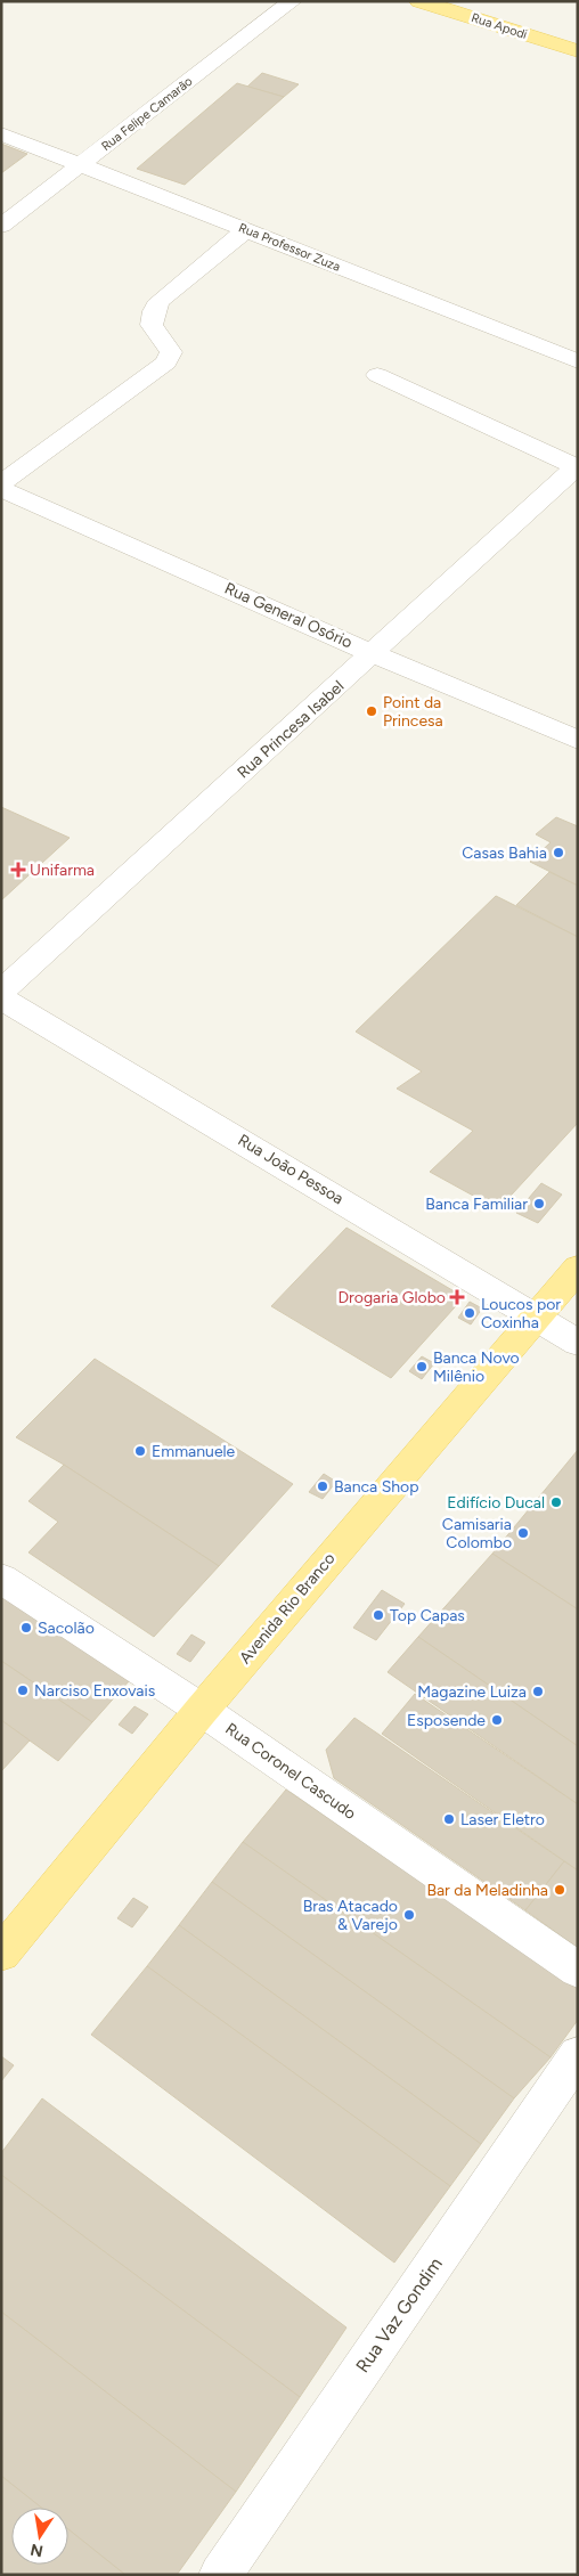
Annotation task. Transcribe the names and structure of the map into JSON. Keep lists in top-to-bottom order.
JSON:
{
  "streets": {
    "main road": ["Rua Apodi", "Avenida Rio Branco"],
    "street": [
      "Rua Felipe Camarão",
      "Rua Professor Zuza",
      "Rua General Osório",
      "Rua Princesa Isabel",
      "Rua João Pessoa",
      "Rua Coronel Cascudo",
      "Rua Vaz Gondim"
    ]
  },
  "crossings": [
    ["Rua Felipe Camarão", "Rua Professor Zuza"],
    ["Rua General Osório", "Rua Princesa Isabel"],
    ["Rua João Pessoa", "Avenida Rio Branco"],
    ["Avenida Rio Branco", "Rua Coronel Cascudo"]
  ],
  "places": {
    "other": [
      "Point da Princesa",
      "Casas Bahia",
      "Banca Familiar",
      "Loucos por Coxinha",
      "Banca Novo Milênio",
      "Emmanuele",
      "Banca Shop",
      "Edifício Ducal",
      "Camisaria Colombo",
      "Top Capas",
      "Sacolão",
      "Narciso Enxovais",
      "Magazine Luiza",
      "Esposende",
      "Laser Eletro",
      "Bar da Meladinha",
      "Bras Atacado & Varejo"
    ],
    "health": ["Unifarma", "Drogaria Globo"]
  },
  "north": "bottom"
}
